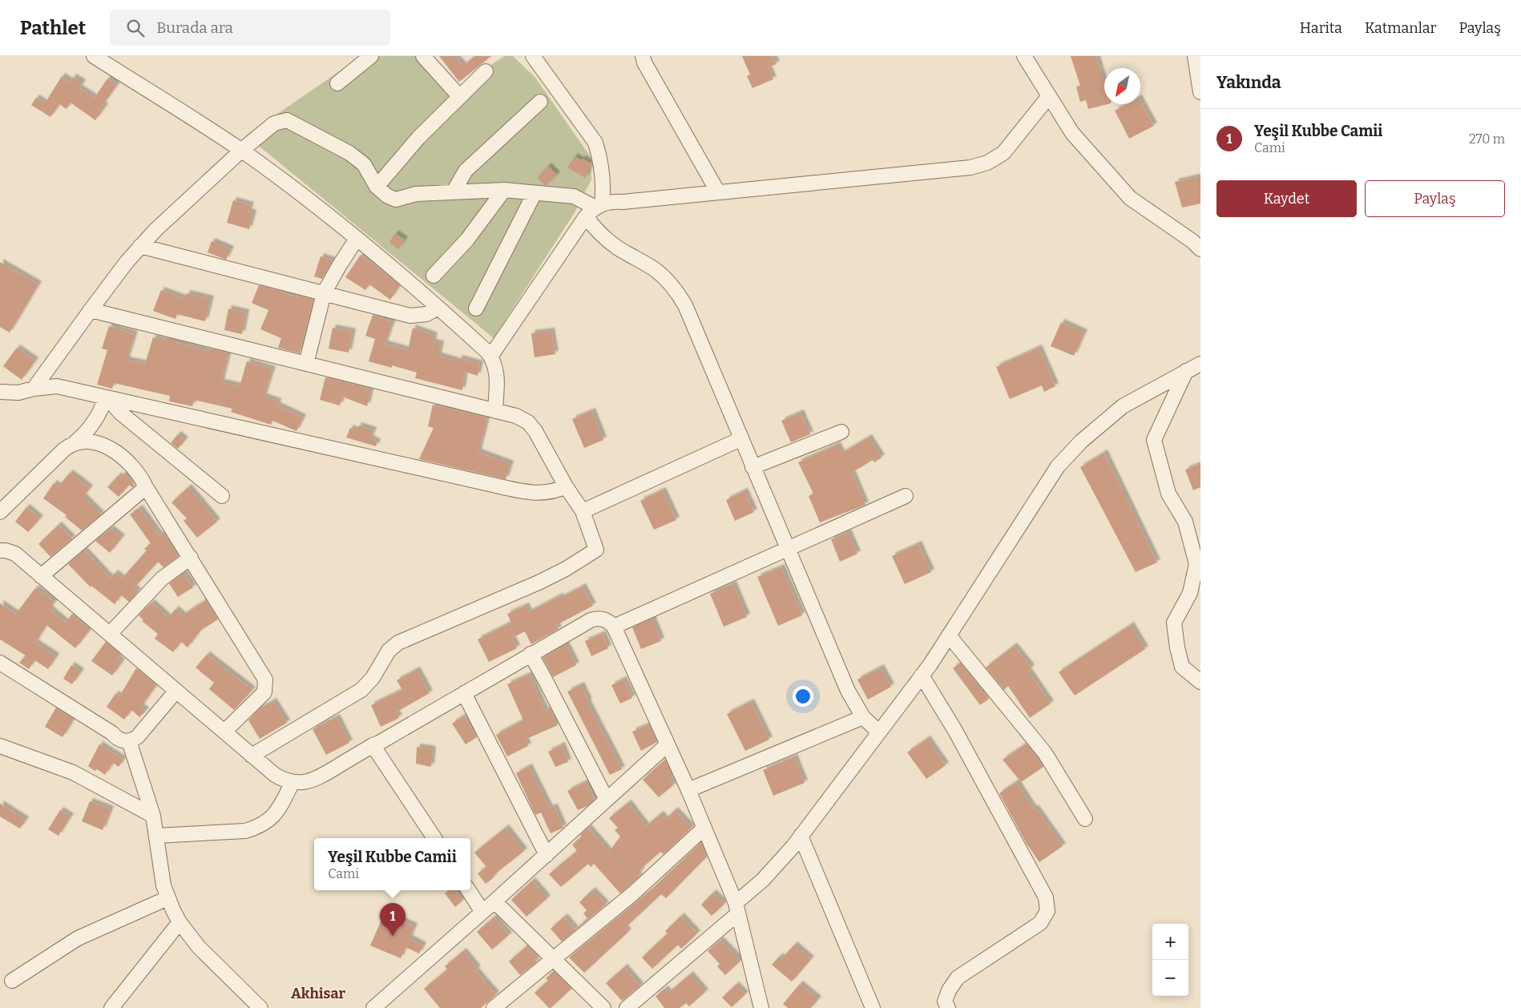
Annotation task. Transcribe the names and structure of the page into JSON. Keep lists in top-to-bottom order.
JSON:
{
  "districts": ["Akhisar"],
  "north": "bottom left",
  "page": {
    "header": "Pathlet",
    "search": "Burada ara",
    "nav": ["Harita", "Katmanlar", "Paylaş"],
    "heading": "Yakında",
    "list": [
      {
        "mark": "1",
        "name": "Yeşil Kubbe Camii",
        "note": "Cami",
        "value": "270 m"
      }
    ],
    "buttons": ["Kaydet", "Paylaş"],
    "popup": ["Yeşil Kubbe Camii", "Cami"],
    "pins": "1",
    "map_buttons": ["+", "−"]
  }
}
